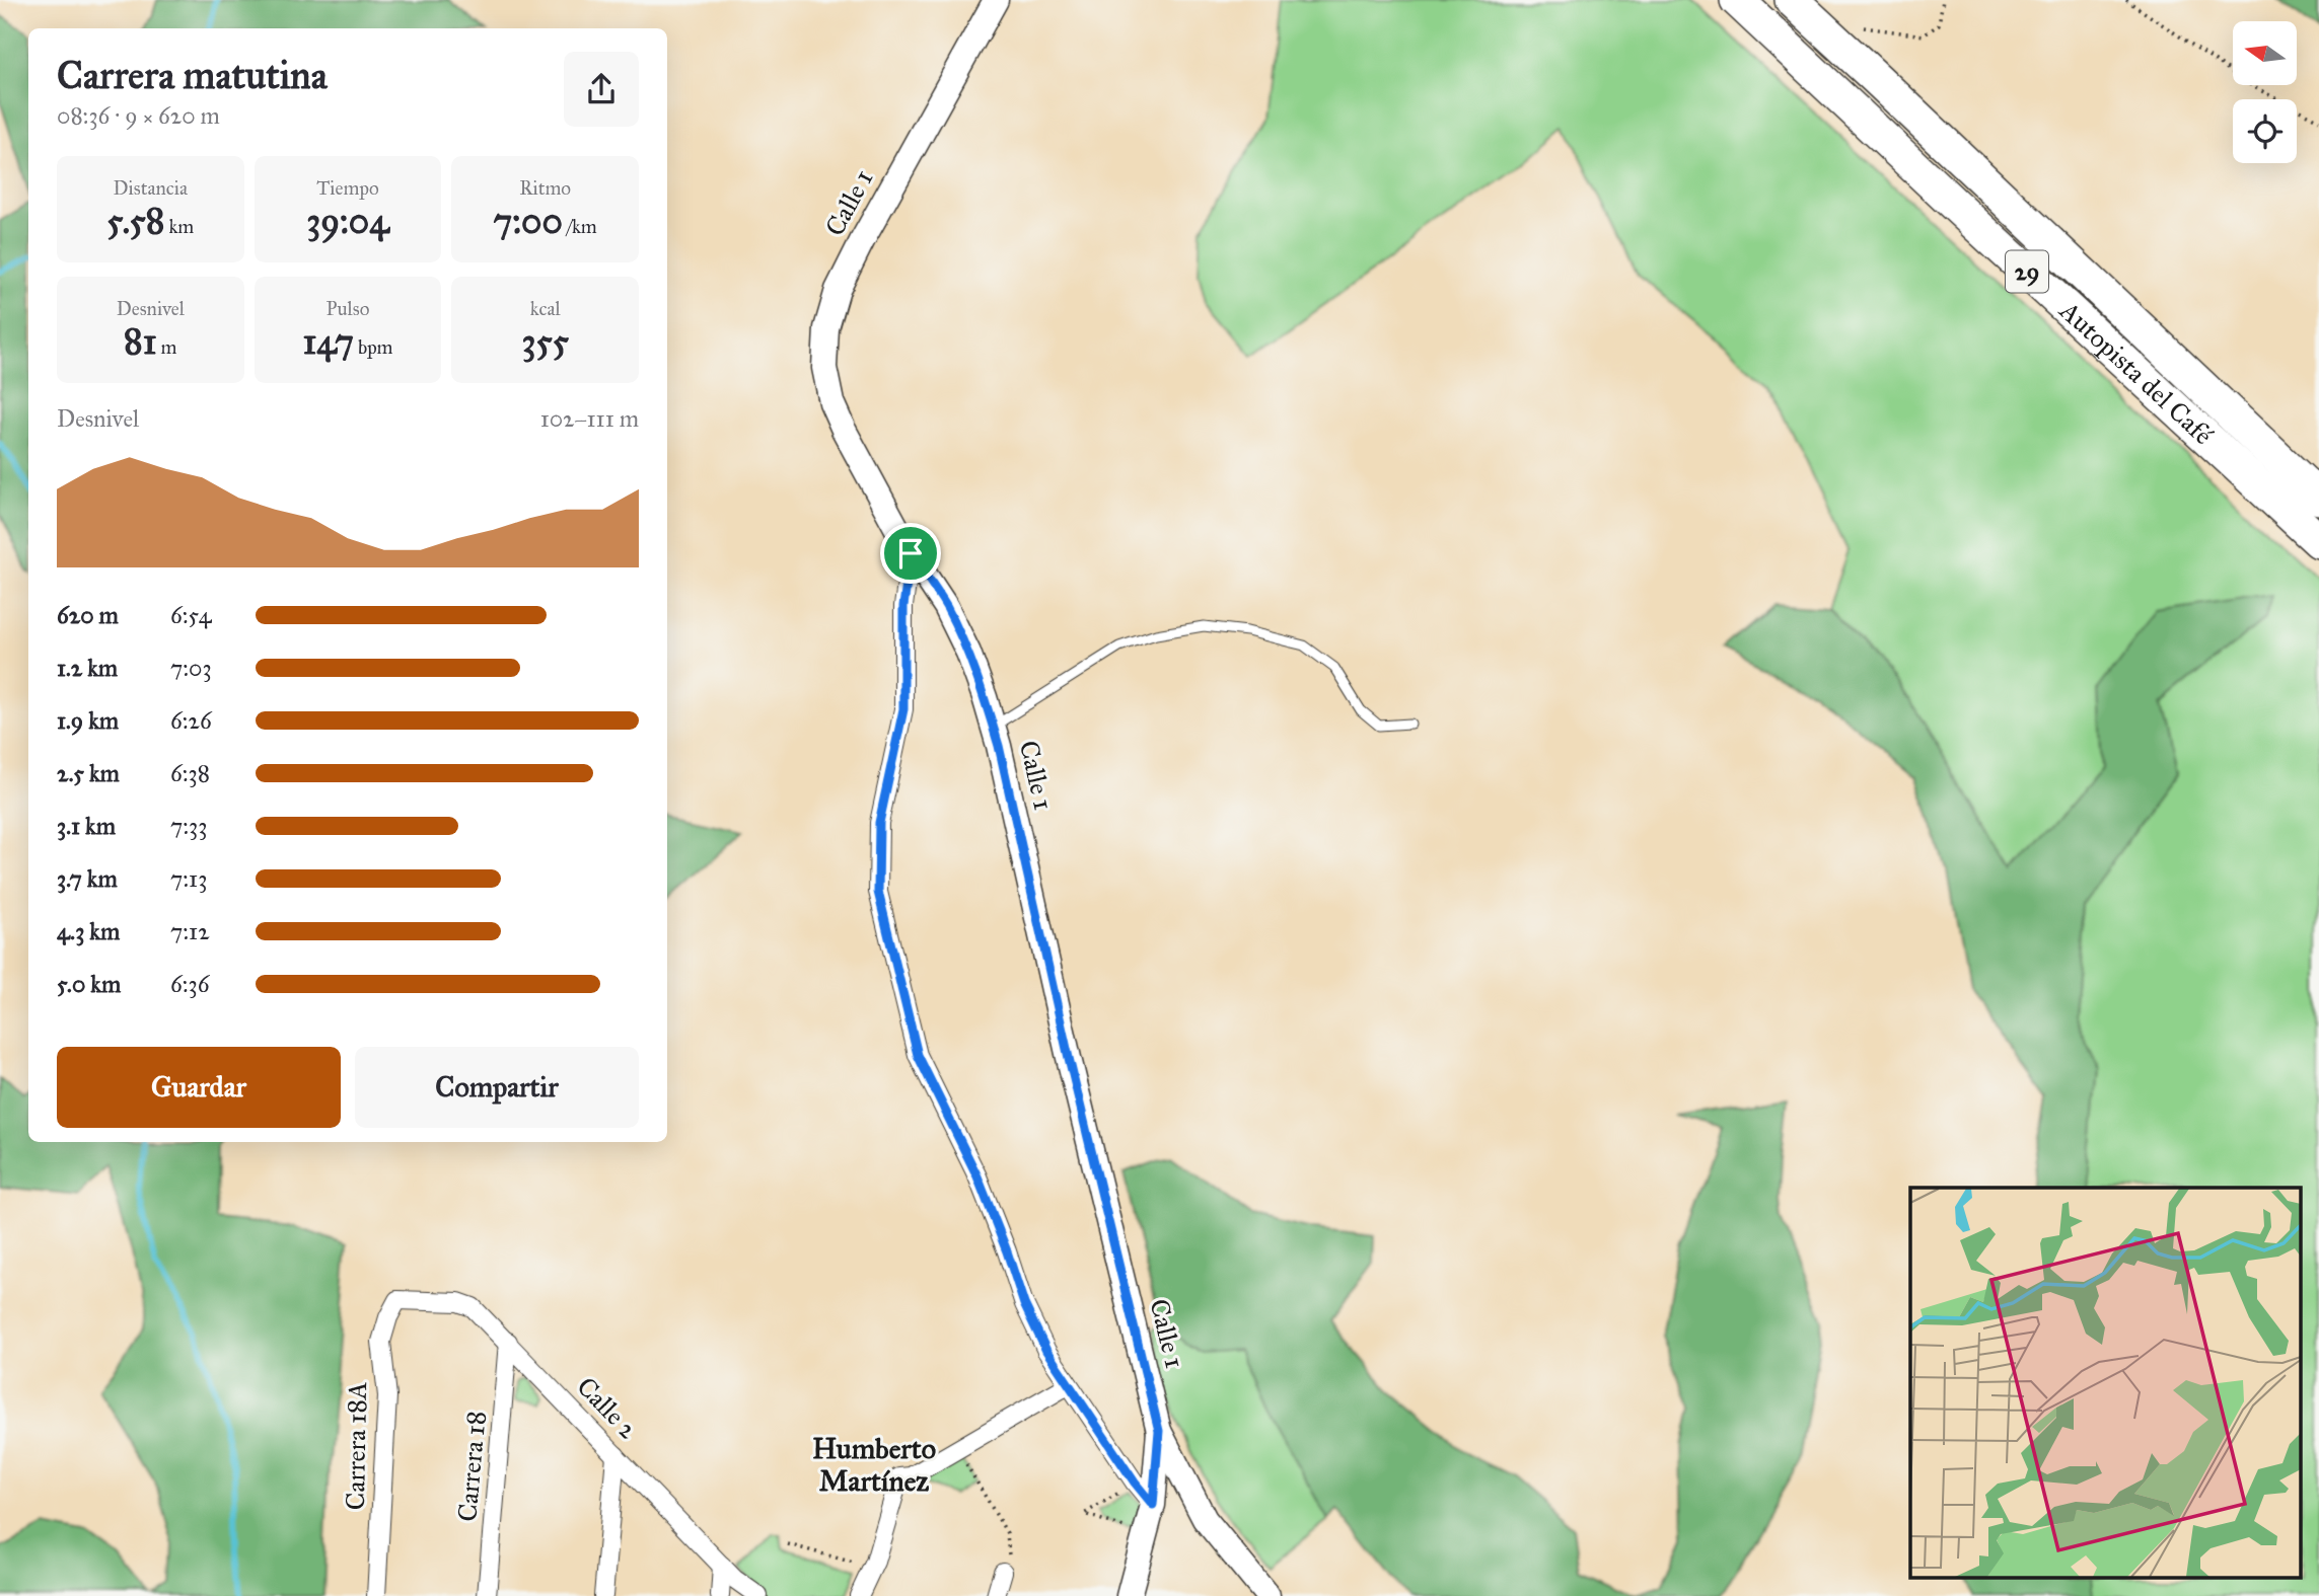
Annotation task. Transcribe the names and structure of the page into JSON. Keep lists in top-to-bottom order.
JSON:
{
  "streets": {
    "highway": ["29", "Autopista del Café"],
    "street": [
      "Calle 1",
      "Calle 2",
      "Carrera 18A",
      "Carrera 18"
    ]
  },
  "crossings": [
    ["Calle 2", "Carrera 18A"],
    ["Calle 2", "Carrera 18"]
  ],
  "districts": ["Humberto Martínez"],
  "north": "left",
  "page": {
    "heading": ["Carrera matutina", "08:36 · 9 × 620 m"],
    "stats": [
      ["Distancia", "5.58 km"],
      ["Tiempo", "39:04"],
      ["Ritmo", "7:00 /km"],
      ["Desnivel", "81 m"],
      ["Pulso", "147 bpm"],
      ["kcal", "355"]
    ],
    "chart": ["Desnivel", "102–111 m"],
    "list": [
      {
        "name": "620 m",
        "note": "6:54"
      },
      {
        "name": "1.2 km",
        "note": "7:03"
      },
      {
        "name": "1.9 km",
        "note": "6:26"
      },
      {
        "name": "2.5 km",
        "note": "6:38"
      },
      {
        "name": "3.1 km",
        "note": "7:33"
      },
      {
        "name": "3.7 km",
        "note": "7:13"
      },
      {
        "name": "4.3 km",
        "note": "7:12"
      },
      {
        "name": "5.0 km",
        "note": "6:36"
      }
    ],
    "buttons": ["Guardar", "Compartir"]
  }
}
